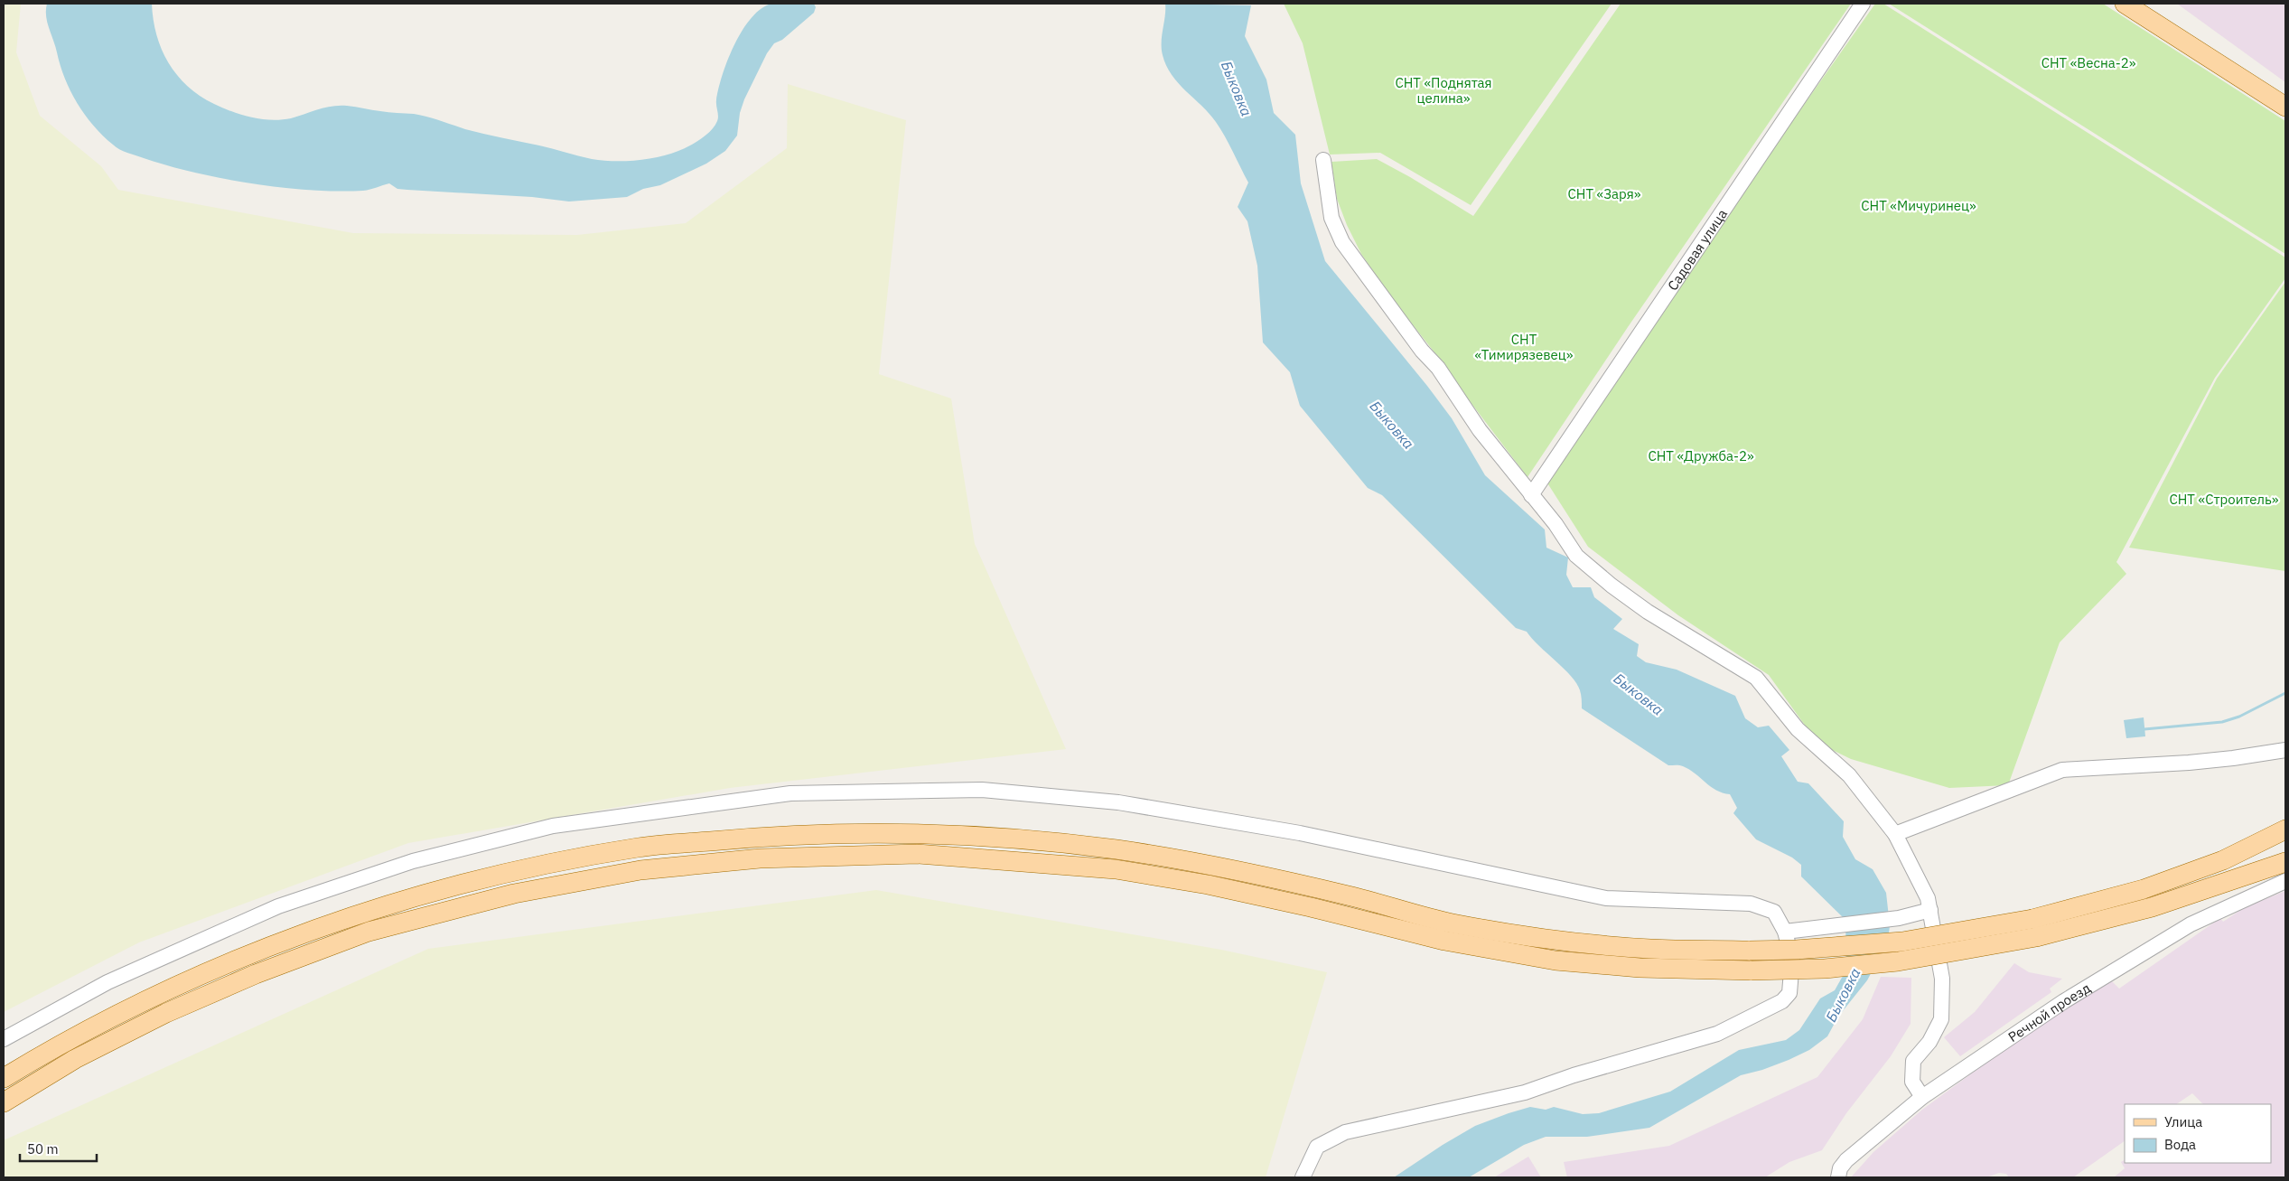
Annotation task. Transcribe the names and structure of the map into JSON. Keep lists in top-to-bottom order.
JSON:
{
  "streets": {
    "street": ["Садовая улица", "Речной проезд"]
  },
  "water": ["Быковка"],
  "parks": [
    "СНТ «Весна-2»",
    "СНТ «Поднятая целина»",
    "СНТ «Заря»",
    "СНТ «Мичуринец»",
    "СНТ «Тимирязевец»",
    "СНТ «Дружба-2»",
    "СНТ «Строитель»"
  ],
  "legend": ["Улица", "Вода"],
  "scale_bar": "50 m"
}
